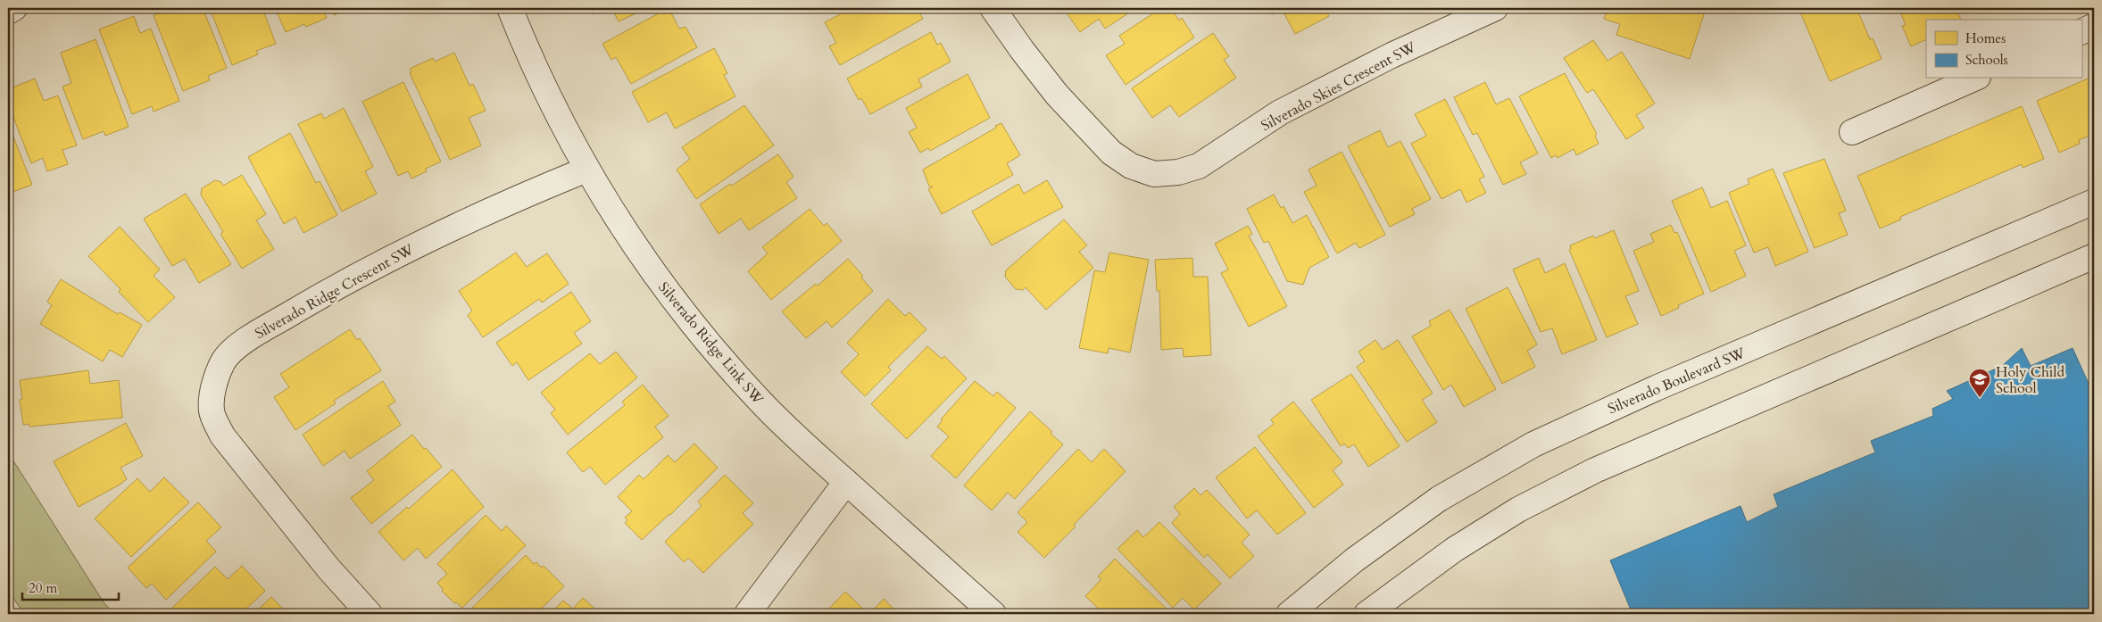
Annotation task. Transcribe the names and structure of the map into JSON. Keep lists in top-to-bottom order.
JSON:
{
  "streets": {
    "street": [
      "Silverado Skies Crescent SW",
      "Silverado Ridge Crescent SW",
      "Silverado Ridge Link SW",
      "Silverado Boulevard SW"
    ]
  },
  "crossings": [
    ["Silverado Ridge Crescent SW", "Silverado Ridge Link SW"]
  ],
  "places": {
    "school or university": ["Holy Child School"]
  },
  "legend": ["Homes", "Schools"],
  "scale_bar": "20 m"
}
